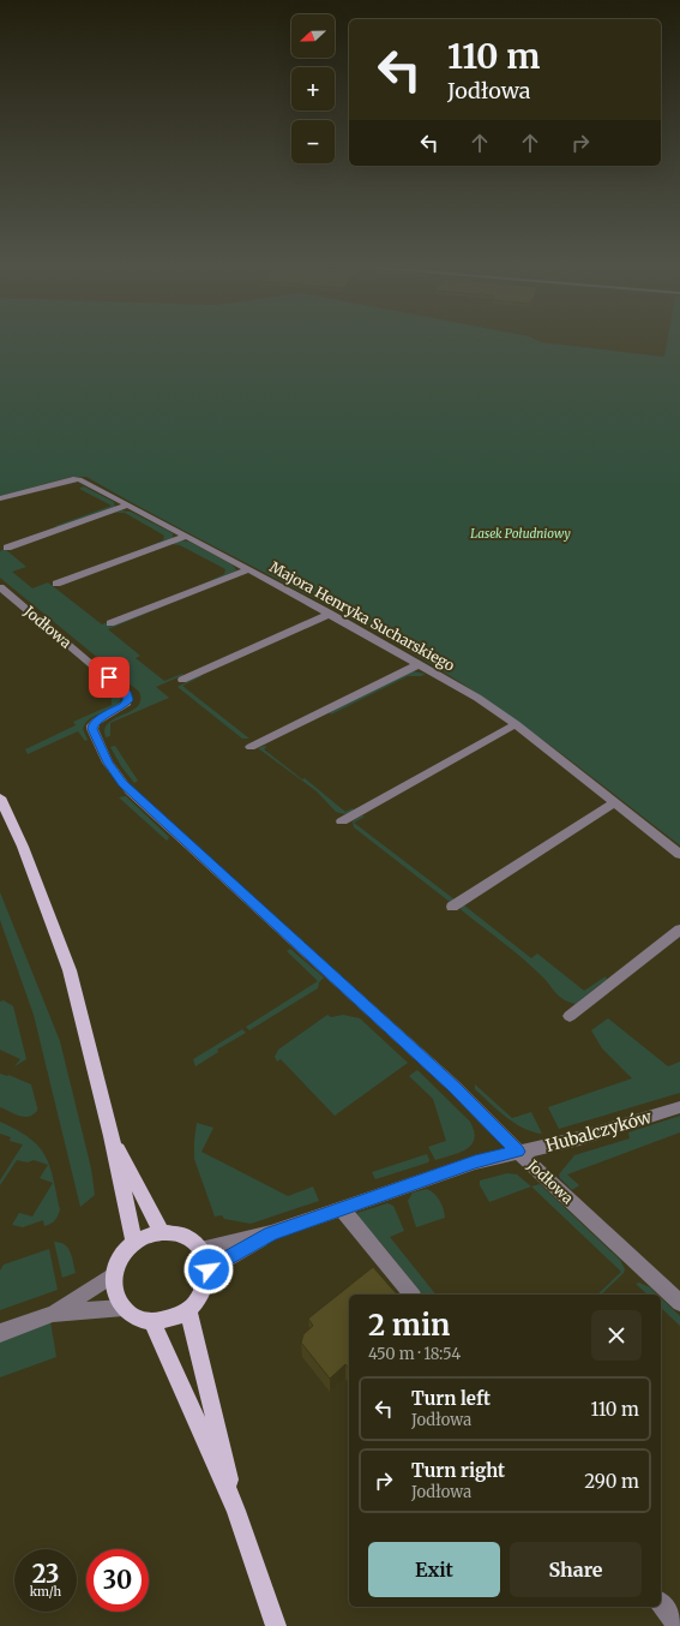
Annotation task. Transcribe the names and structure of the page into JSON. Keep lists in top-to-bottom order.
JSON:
{
  "streets": {
    "street": ["Majora Henryka Sucharskiego", "Jodłowa", "Hubalczyków"]
  },
  "crossings": [
    ["Jodłowa", "Hubalczyków"]
  ],
  "parks": ["Lasek Południowy"],
  "north": "left",
  "page": {
    "map_buttons": ["+", "−"],
    "turn": ["110 m", "Jodłowa"],
    "heading": ["2 min", "450 m · 18:54"],
    "list": [
      {
        "name": "Turn left",
        "note": "Jodłowa",
        "value": "110 m"
      },
      {
        "name": "Turn right",
        "note": "Jodłowa",
        "value": "290 m"
      }
    ],
    "buttons": ["Exit", "Share"],
    "speed": "23 km/h",
    "limit": "30"
  }
}
